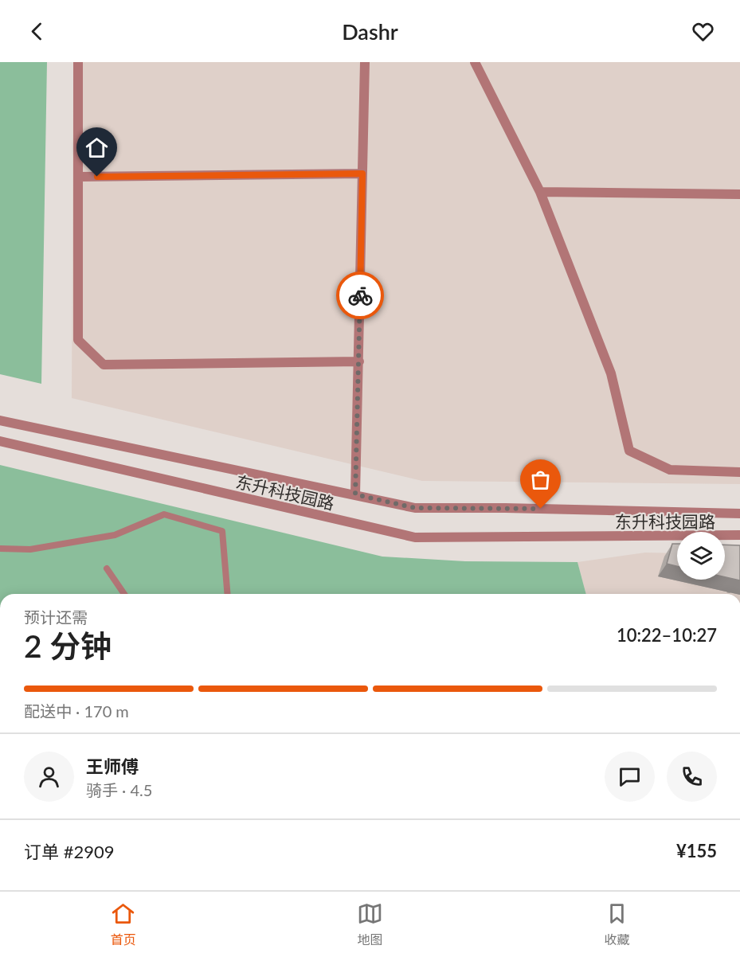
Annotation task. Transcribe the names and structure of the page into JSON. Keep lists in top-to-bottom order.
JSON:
{
  "streets": {
    "street": ["东升科技园路"]
  },
  "page": {
    "header": "Dashr",
    "heading": ["2 分钟", "预计还需", "10:22–10:27"],
    "panel": [
      "王师傅",
      "骑手 · 4.5",
      "订单 #2909",
      "¥155"
    ],
    "bar": "配送中 · 170 m",
    "tabs": ["首页", "地图", "收藏"]
  }
}
